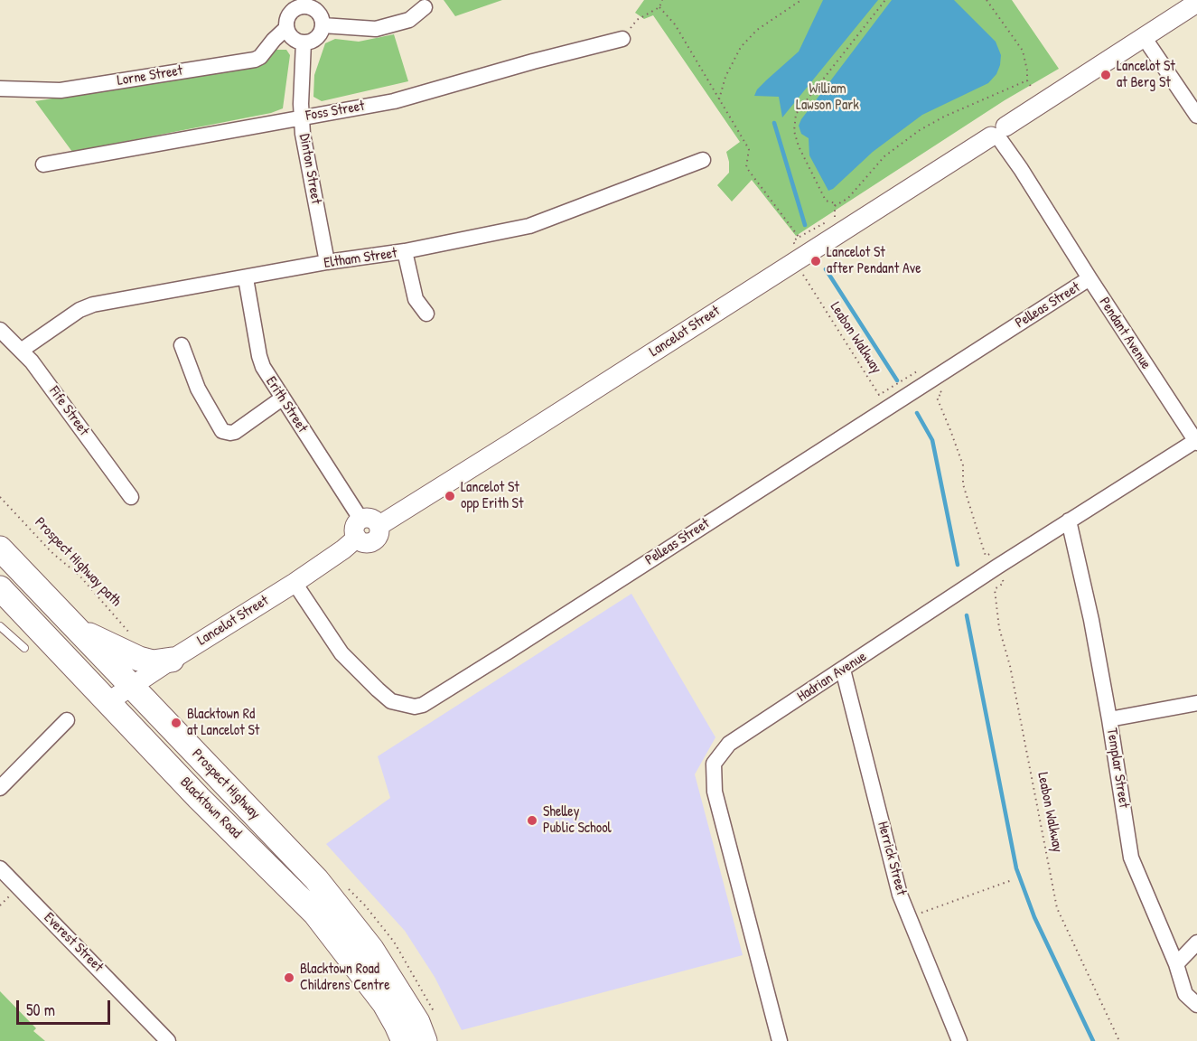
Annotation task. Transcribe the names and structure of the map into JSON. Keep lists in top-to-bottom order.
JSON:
{
  "streets": {
    "main road": ["Prospect Highway", "Blacktown Road"],
    "street": [
      "Lorne Street",
      "Foss Street",
      "Dinton Street",
      "Eltham Street",
      "Pelleas Street",
      "Lancelot Street",
      "Pendant Avenue",
      "Erith Street",
      "Fife Street",
      "Hadrian Avenue",
      "Templar Street",
      "Herrick Street",
      "Everest Street"
    ],
    "path": ["Leabon Walkway", "Prospect Highway path"]
  },
  "crossings": [
    ["Lorne Street", "Dinton Street"],
    ["Foss Street", "Dinton Street"],
    ["Dinton Street", "Eltham Street"],
    ["Eltham Street", "Erith Street"],
    ["Eltham Street", "Fife Street"],
    ["Pelleas Street", "Lancelot Street"],
    ["Pelleas Street", "Pendant Avenue"],
    ["Lancelot Street", "Pendant Avenue"],
    ["Lancelot Street", "Erith Street"],
    ["Lancelot Street", "Prospect Highway"],
    ["Lancelot Street", "Blacktown Road"],
    ["Pendant Avenue", "Hadrian Avenue"],
    ["Hadrian Avenue", "Templar Street"],
    ["Hadrian Avenue", "Herrick Street"]
  ],
  "parks": ["William Lawson Park"],
  "places": [
    "Lancelot St at Berg St",
    "Lancelot St after Pendant Ave",
    "Lancelot St opp Erith St",
    "Blacktown Rd at Lancelot St",
    "Shelley Public School",
    "Blacktown Road Childrens Centre"
  ],
  "scale_bar": "50 m"
}
